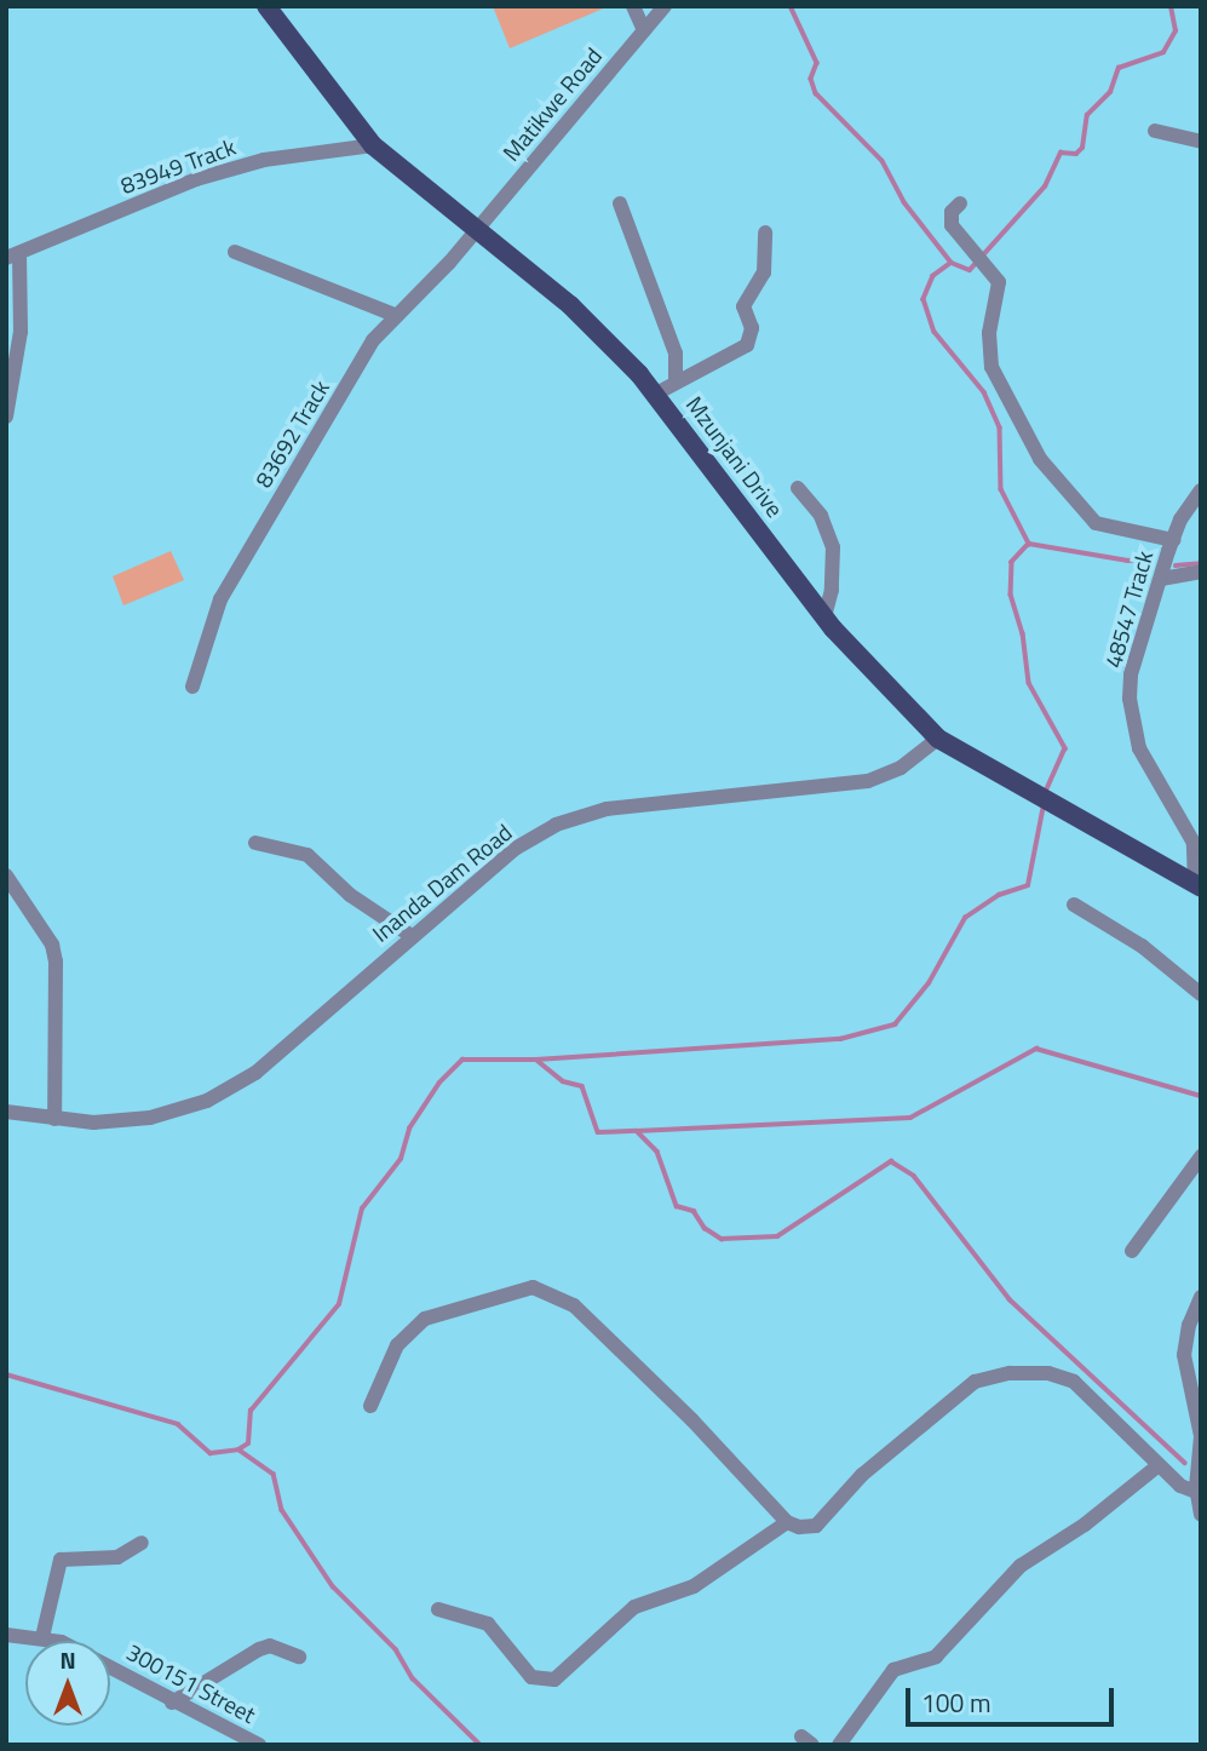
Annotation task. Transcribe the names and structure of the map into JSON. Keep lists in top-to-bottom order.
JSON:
{
  "streets": {
    "main road": ["Mzunjani Drive"],
    "street": [
      "Matikwe Road",
      "83949 Track",
      "83692 Track",
      "48547 Track",
      "Inanda Dam Road",
      "300151 Street"
    ]
  },
  "crossings": [
    ["Matikwe Road", "83692 Track"],
    ["Matikwe Road", "Mzunjani Drive"],
    ["83949 Track", "Mzunjani Drive"],
    ["83692 Track", "Mzunjani Drive"],
    ["Mzunjani Drive", "48547 Track"],
    ["Mzunjani Drive", "Inanda Dam Road"]
  ],
  "scale_bar": "100 m",
  "north": "top"
}
